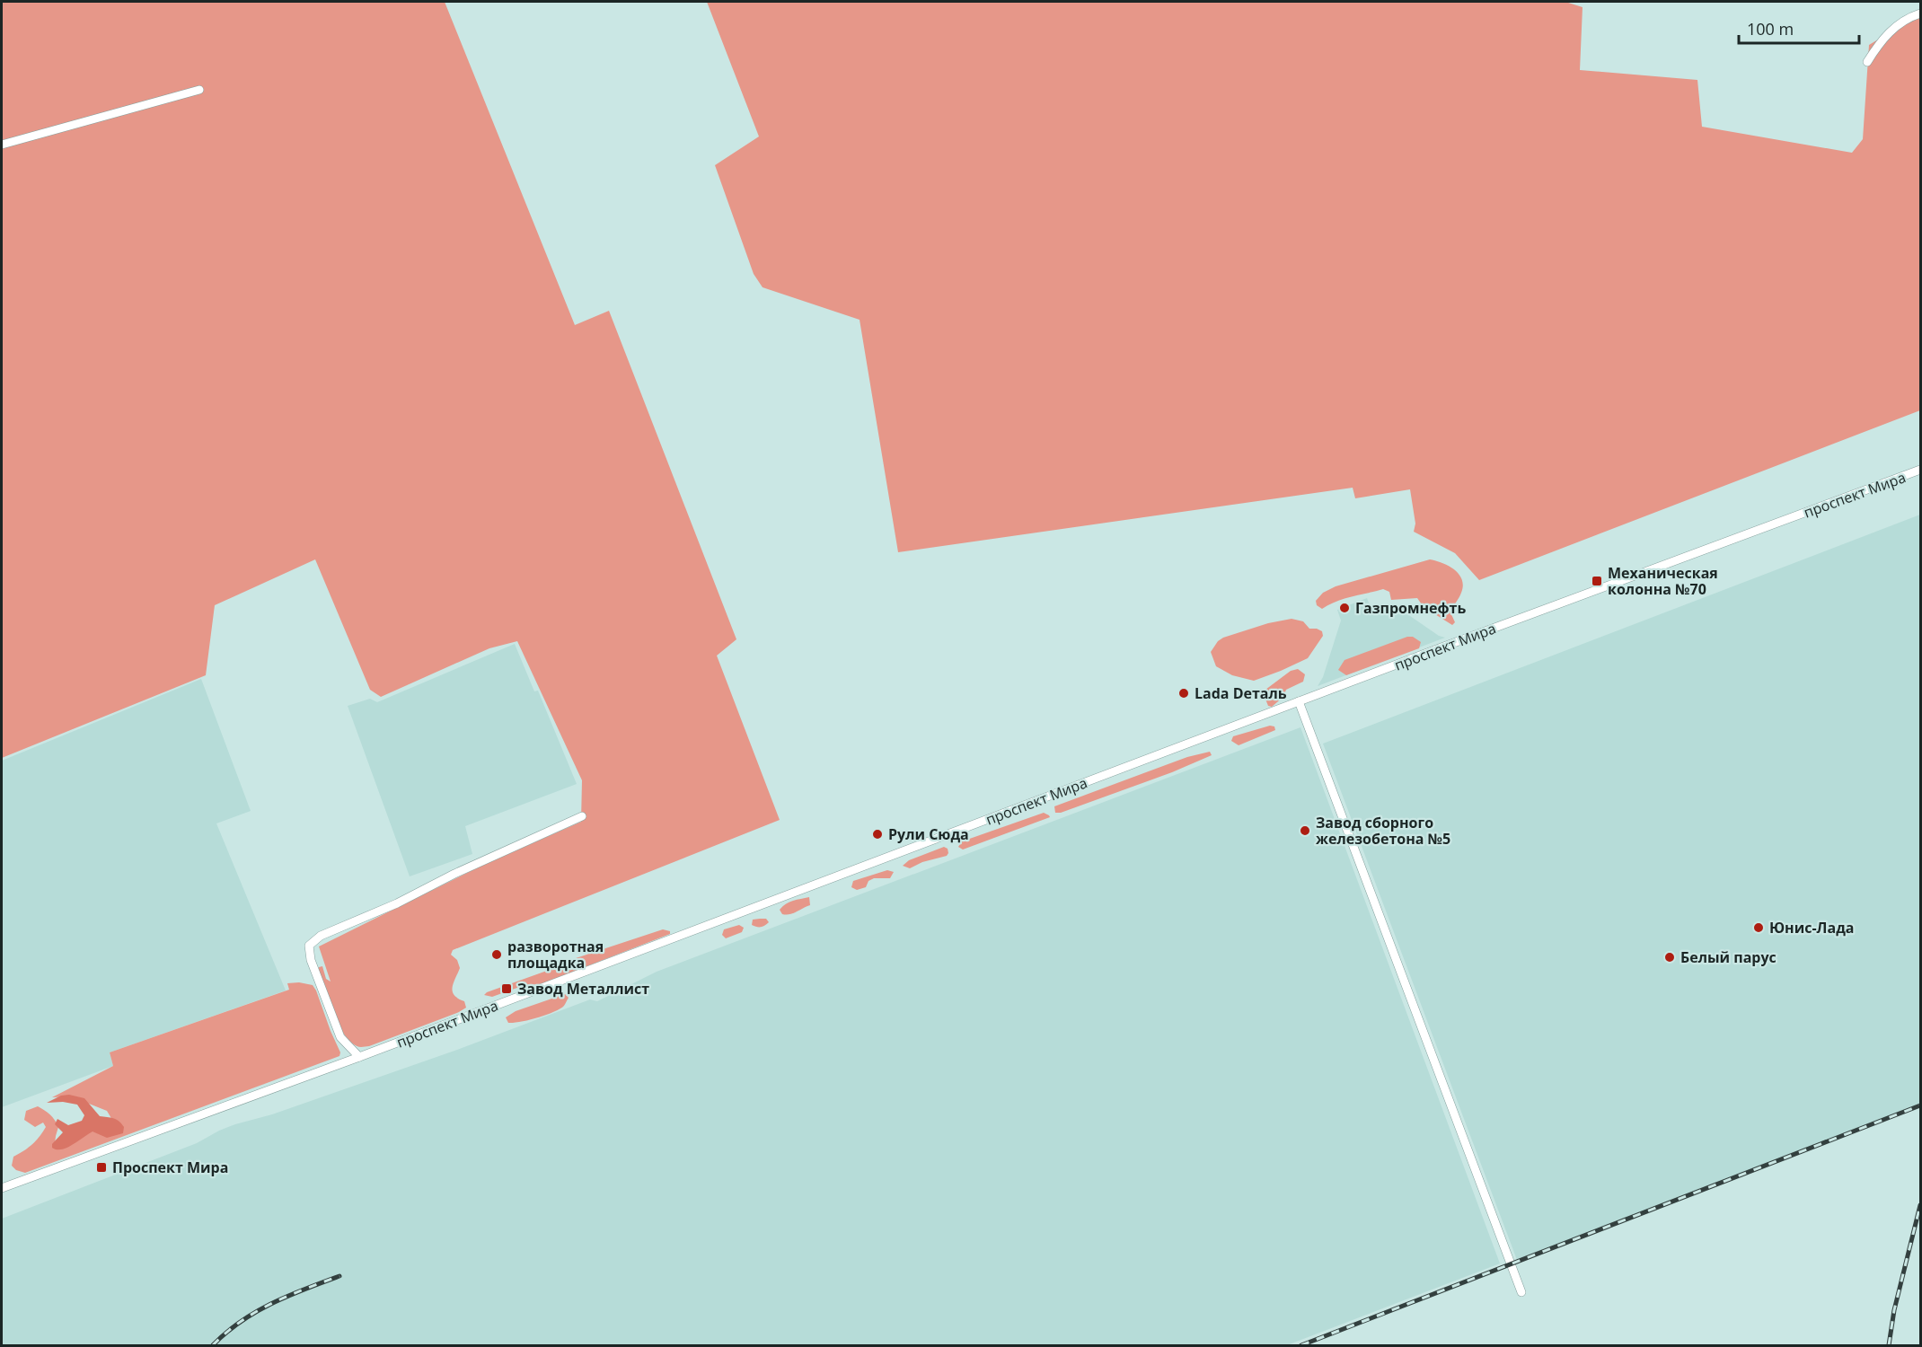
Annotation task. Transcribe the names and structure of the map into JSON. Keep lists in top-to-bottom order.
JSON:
{
  "streets": {
    "street": ["проспект Мира"]
  },
  "places": {
    "transit": ["Механическая колонна №70", "Завод Металлист", "Проспект Мира"],
    "other": [
      "Газпромнефть",
      "Lada Dеталь",
      "Завод сборного железобетона №5",
      "Рули Сюда",
      "Юнис-Лада",
      "разворотная площадка",
      "Белый парус"
    ]
  },
  "scale_bar": "100 m"
}
